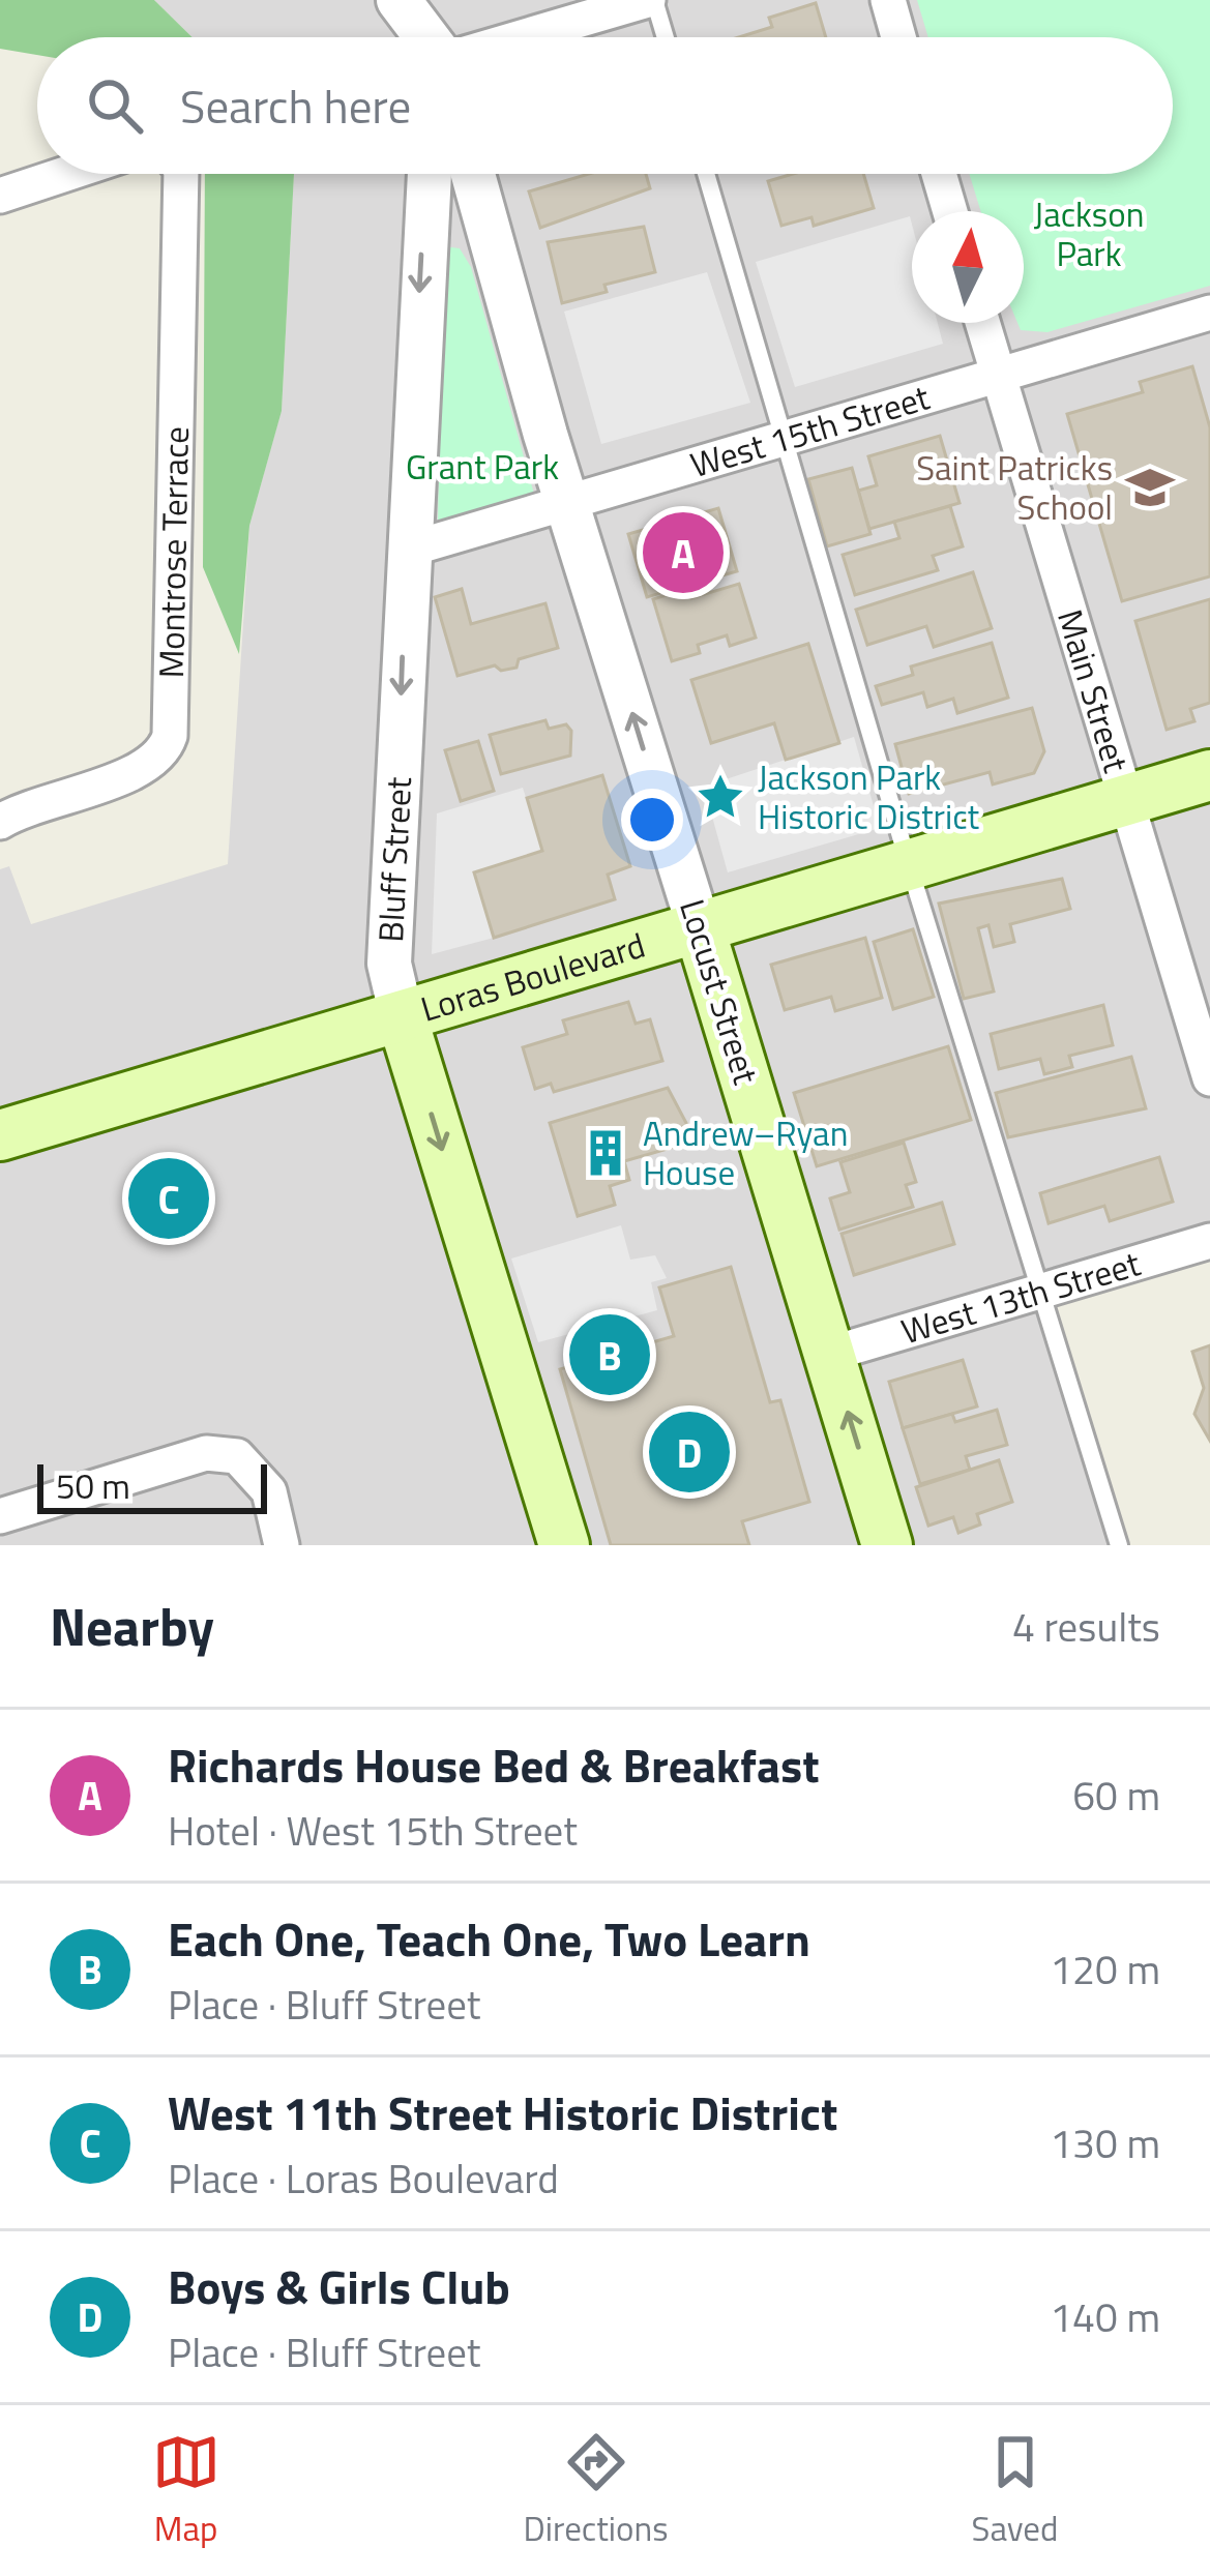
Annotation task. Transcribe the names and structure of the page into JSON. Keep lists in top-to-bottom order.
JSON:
{
  "streets": {
    "main road": ["Bluff Street", "Loras Boulevard", "Locust Street"],
    "street": [
      "West 15th Street",
      "Montrose Terrace",
      "Main Street",
      "West 13th Street"
    ]
  },
  "crossings": [
    ["West 15th Street", "Main Street"],
    ["West 15th Street", "Bluff Street"],
    ["West 15th Street", "Locust Street"],
    ["Main Street", "Loras Boulevard"],
    ["Bluff Street", "Loras Boulevard"],
    ["Loras Boulevard", "Locust Street"],
    ["Locust Street", "West 13th Street"]
  ],
  "one_way": ["Bluff Street", "Locust Street"],
  "parks": ["Jackson Park", "Grant Park"],
  "places": {
    "school or university": ["Saint Patricks School"],
    "place": ["Jackson Park Historic District"],
    "building": ["Andrew–Ryan House"]
  },
  "scale_bar": "50 m",
  "north": "top",
  "page": {
    "search": "Search here",
    "pins": [
      "A",
      "C",
      "B",
      "D"
    ],
    "scale": "50 m",
    "heading": ["Nearby", "4 results"],
    "list": [
      {
        "mark": "A",
        "name": "Richards House Bed & Breakfast",
        "note": "Hotel · West 15th Street",
        "value": "60 m"
      },
      {
        "mark": "B",
        "name": "Each One, Teach One, Two Learn",
        "note": "Place · Bluff Street",
        "value": "120 m"
      },
      {
        "mark": "C",
        "name": "West 11th Street Historic District",
        "note": "Place · Loras Boulevard",
        "value": "130 m"
      },
      {
        "mark": "D",
        "name": "Boys & Girls Club",
        "note": "Place · Bluff Street",
        "value": "140 m"
      }
    ],
    "nav": ["Map", "Directions", "Saved"]
  }
}
